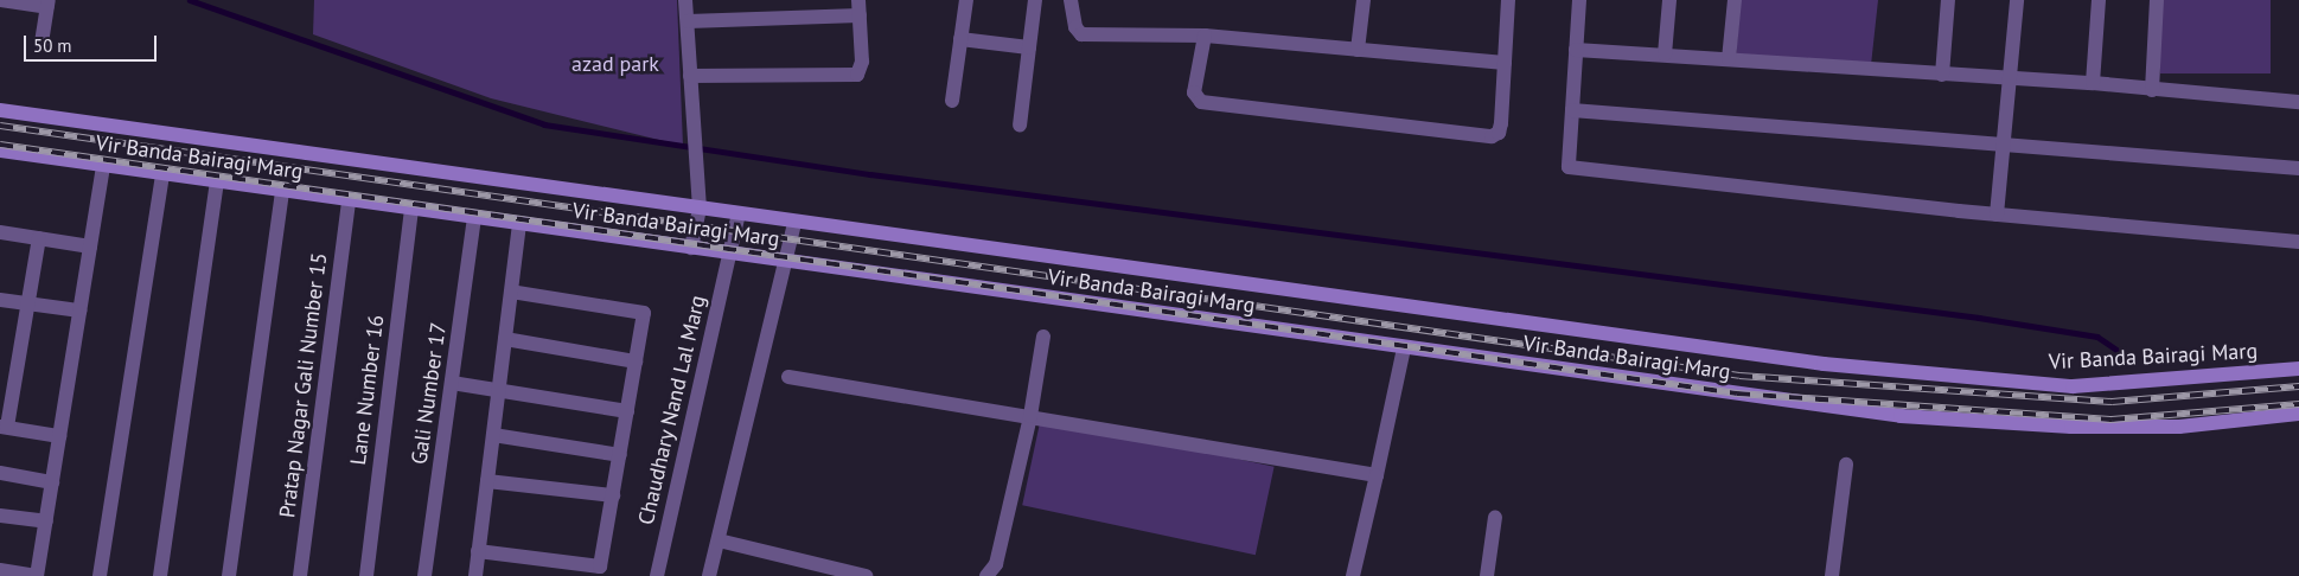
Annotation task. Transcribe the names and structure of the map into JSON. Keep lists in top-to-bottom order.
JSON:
{
  "streets": {
    "main road": ["Vir Banda Bairagi Marg"],
    "street": [
      "Pratap Nagar Gali Number 15",
      "Lane Number 16",
      "Gali Number 17",
      "Chaudhary Nand Lal Marg"
    ]
  },
  "crossings": [
    ["Vir Banda Bairagi Marg", "Pratap Nagar Gali Number 15"],
    ["Vir Banda Bairagi Marg", "Lane Number 16"],
    ["Vir Banda Bairagi Marg", "Gali Number 17"],
    ["Vir Banda Bairagi Marg", "Chaudhary Nand Lal Marg"]
  ],
  "parks": ["azad park"],
  "scale_bar": "50 m"
}
